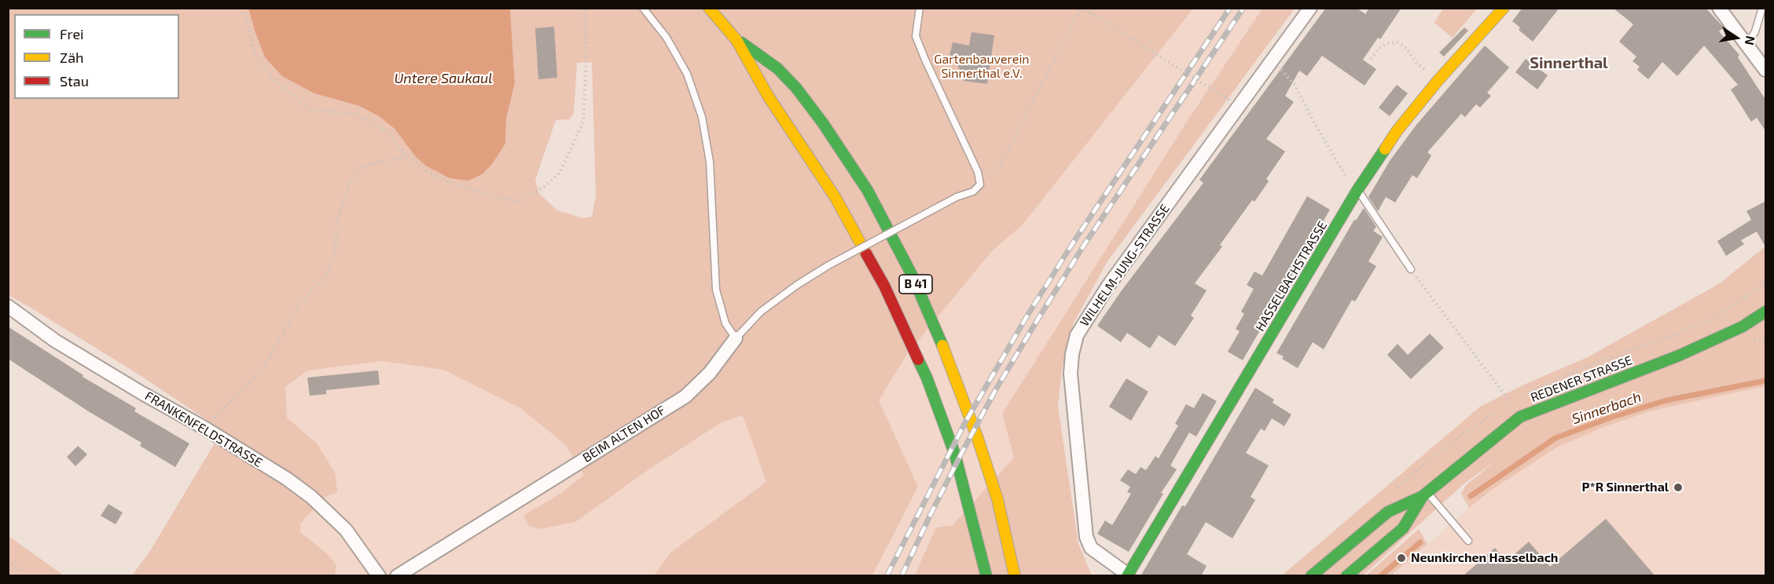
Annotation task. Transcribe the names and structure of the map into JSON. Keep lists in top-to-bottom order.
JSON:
{
  "streets": {
    "main road": ["HASSELBACHSTRASSE", "B 41", "REDENER STRASSE"],
    "street": ["WILHELM-JUNG-STRASSE", "FRANKENFELDSTRASSE", "BEIM ALTEN HOF"]
  },
  "crossings": [
    ["WILHELM-JUNG-STRASSE", "HASSELBACHSTRASSE"]
  ],
  "districts": ["Sinnerthal"],
  "water": ["Untere Saukaul", "Sinnerbach"],
  "parks": ["Gartenbauverein Sinnerthal e.V."],
  "places": ["P*R Sinnerthal", "Neunkirchen Hasselbach"],
  "legend": ["Frei", "Zäh", "Stau"],
  "north": "right"
}
